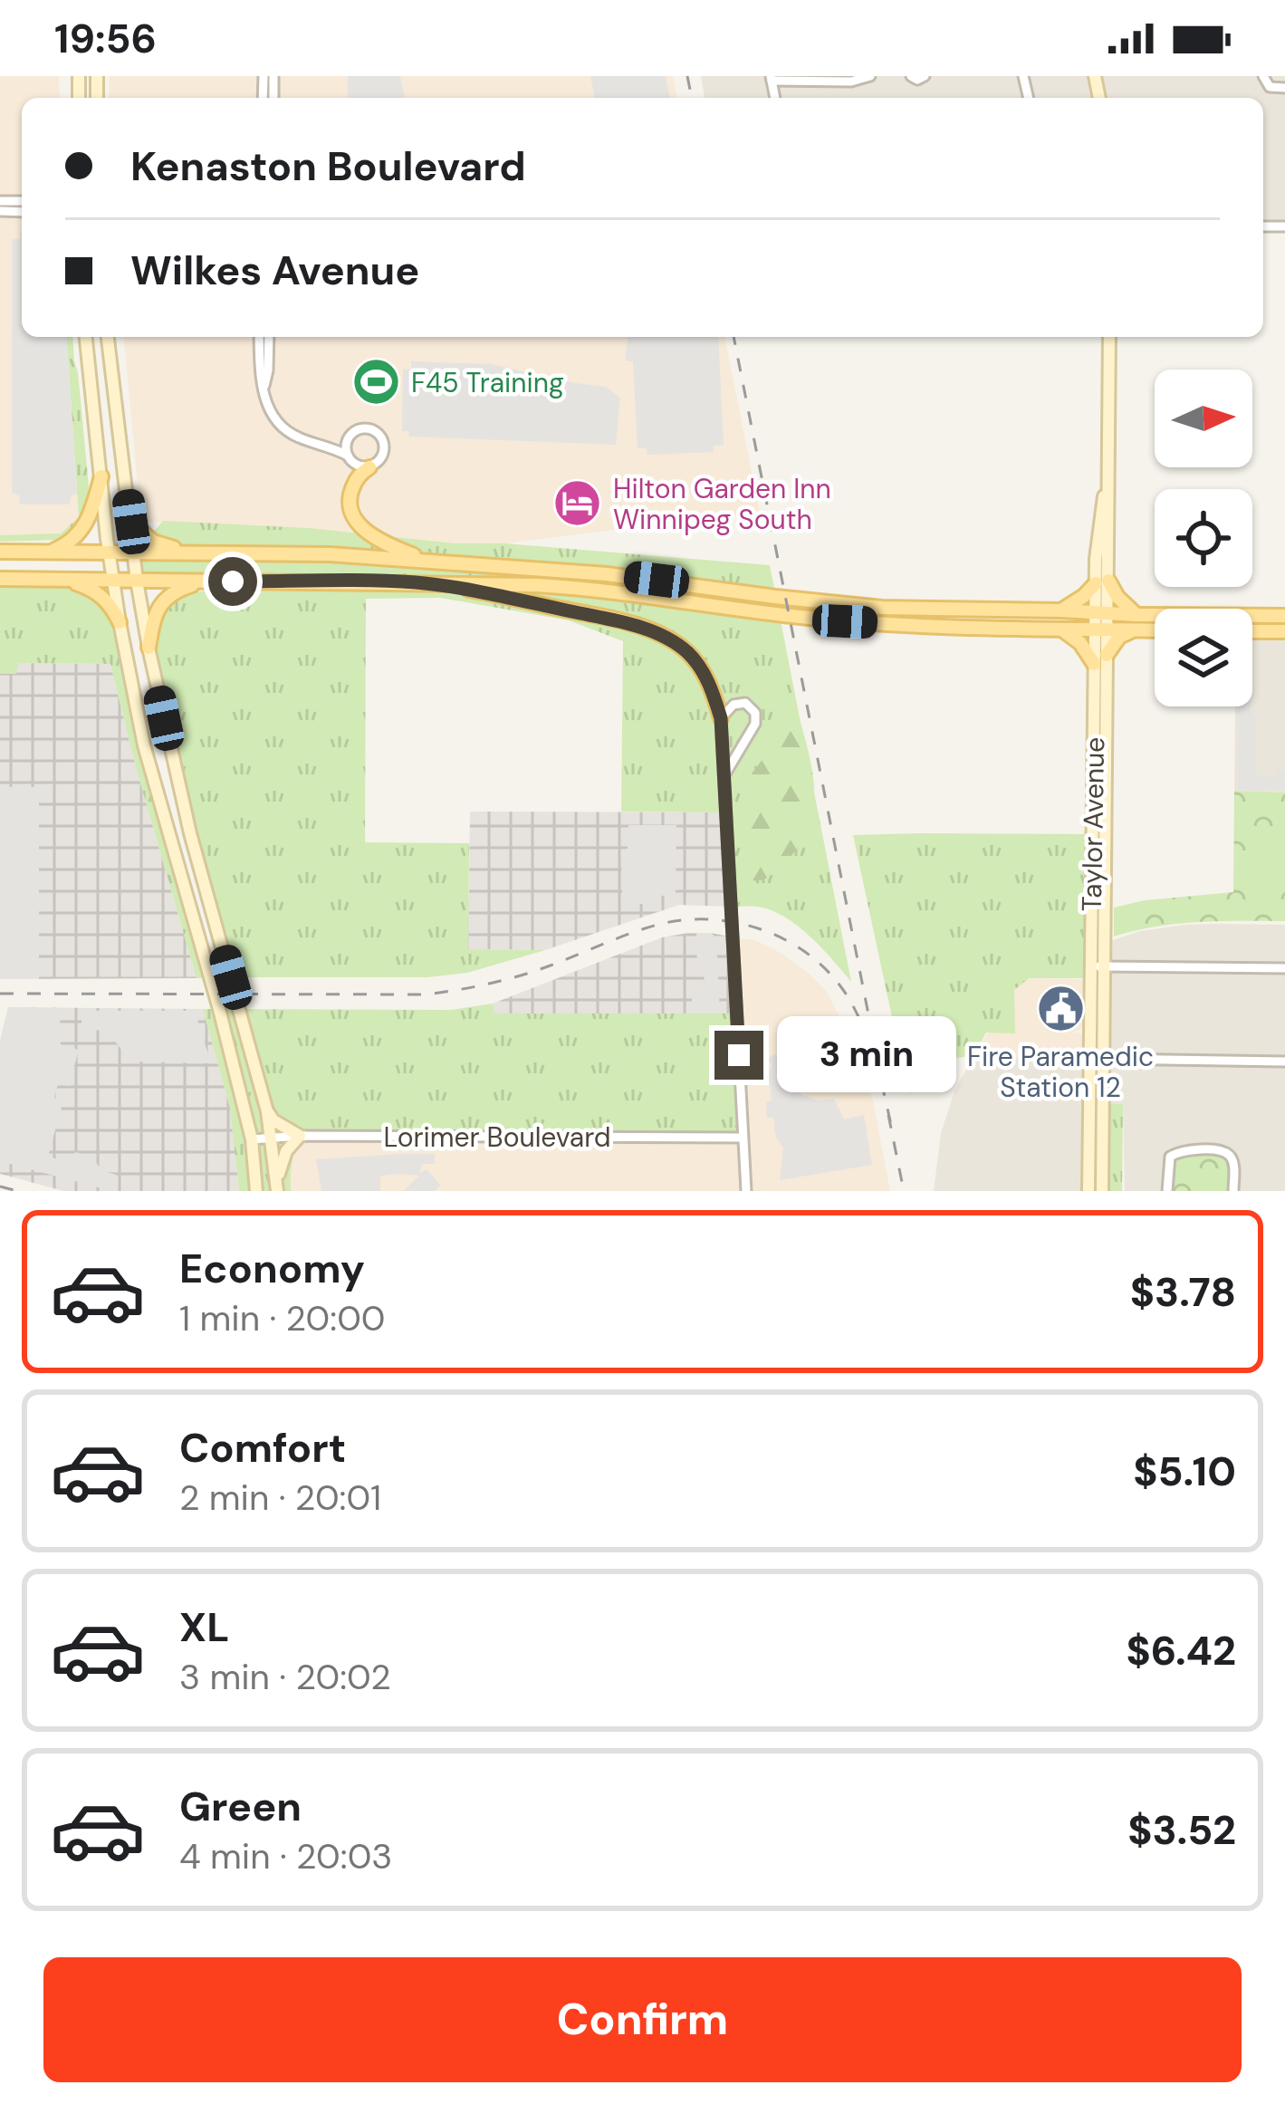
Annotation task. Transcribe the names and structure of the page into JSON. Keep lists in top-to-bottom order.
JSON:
{
  "streets": {
    "main road": ["Taylor Avenue"],
    "street": ["Lorimer Boulevard"]
  },
  "places": {
    "sports": ["F45 Training"],
    "hotel": ["Hilton Garden Inn Winnipeg South"],
    "public building": ["Fire Paramedic Station 12"]
  },
  "north": "right",
  "page": {
    "status": "19:56",
    "banner": ["Kenaston Boulevard", "Wilkes Avenue"],
    "bubble": "3 min",
    "list": [
      {
        "name": "Economy",
        "note": "1 min · 20:00",
        "value": "$3.78"
      },
      {
        "name": "Comfort",
        "note": "2 min · 20:01",
        "value": "$5.10"
      },
      {
        "name": "XL",
        "note": "3 min · 20:02",
        "value": "$6.42"
      },
      {
        "name": "Green",
        "note": "4 min · 20:03",
        "value": "$3.52"
      }
    ],
    "buttons": "Confirm"
  }
}
